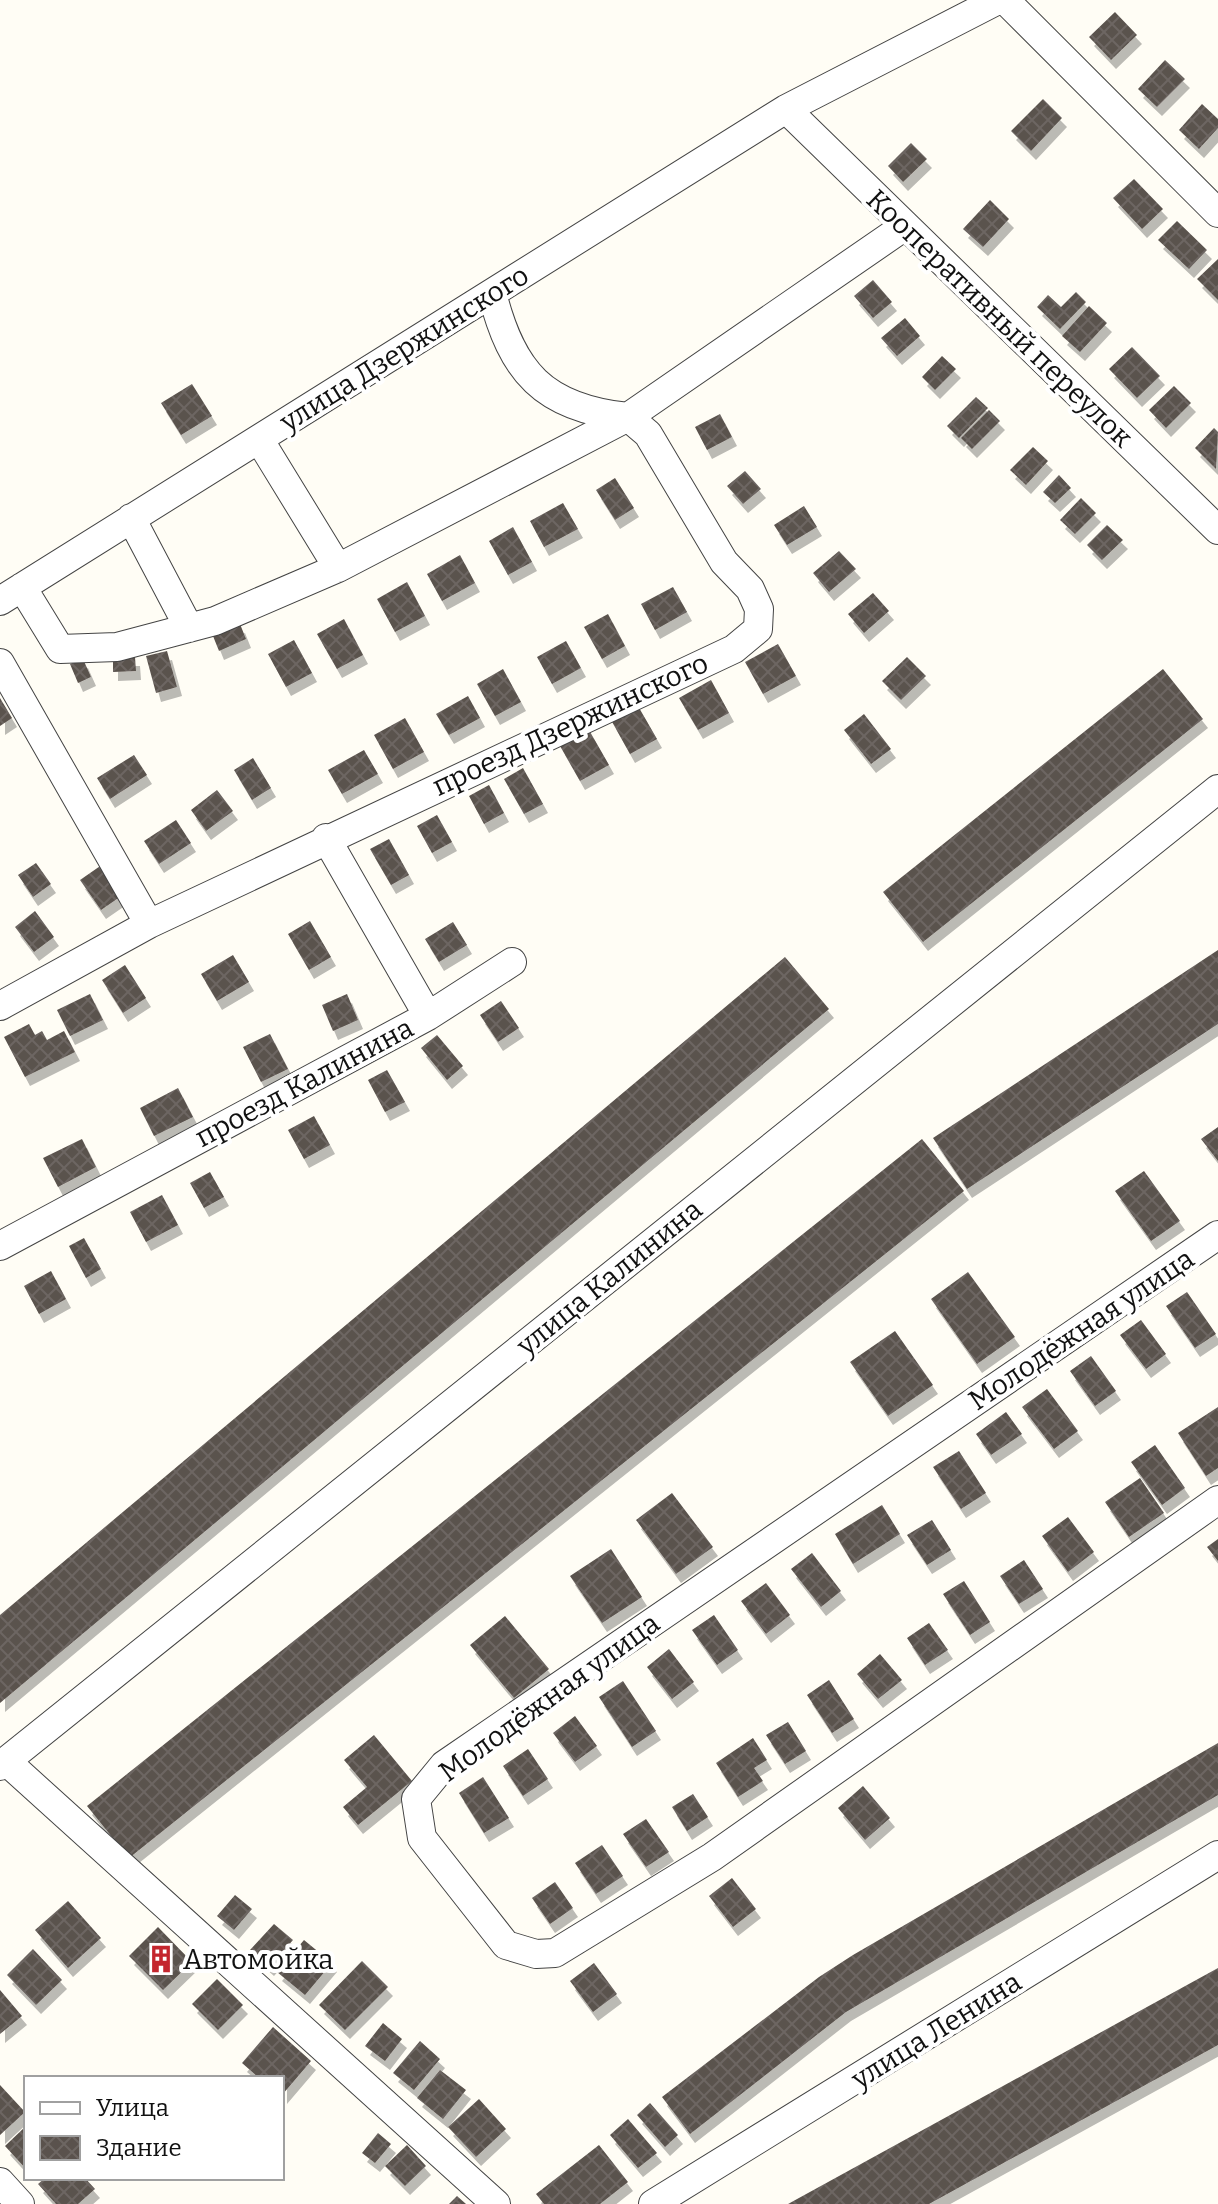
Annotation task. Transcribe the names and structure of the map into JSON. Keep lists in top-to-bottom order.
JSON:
{
  "streets": {
    "street": [
      "Кооперативный переулок",
      "улица Дзержинского",
      "проезд Дзержинского",
      "проезд Калинина",
      "улица Калинина",
      "Молодёжная улица",
      "улица Ленина"
    ]
  },
  "crossings": [
    ["Кооперативный переулок", "улица Дзержинского"],
    ["проезд Дзержинского", "проезд Калинина"]
  ],
  "places": {
    "building": ["Автомойка"]
  },
  "legend": ["Улица", "Здание"]
}
